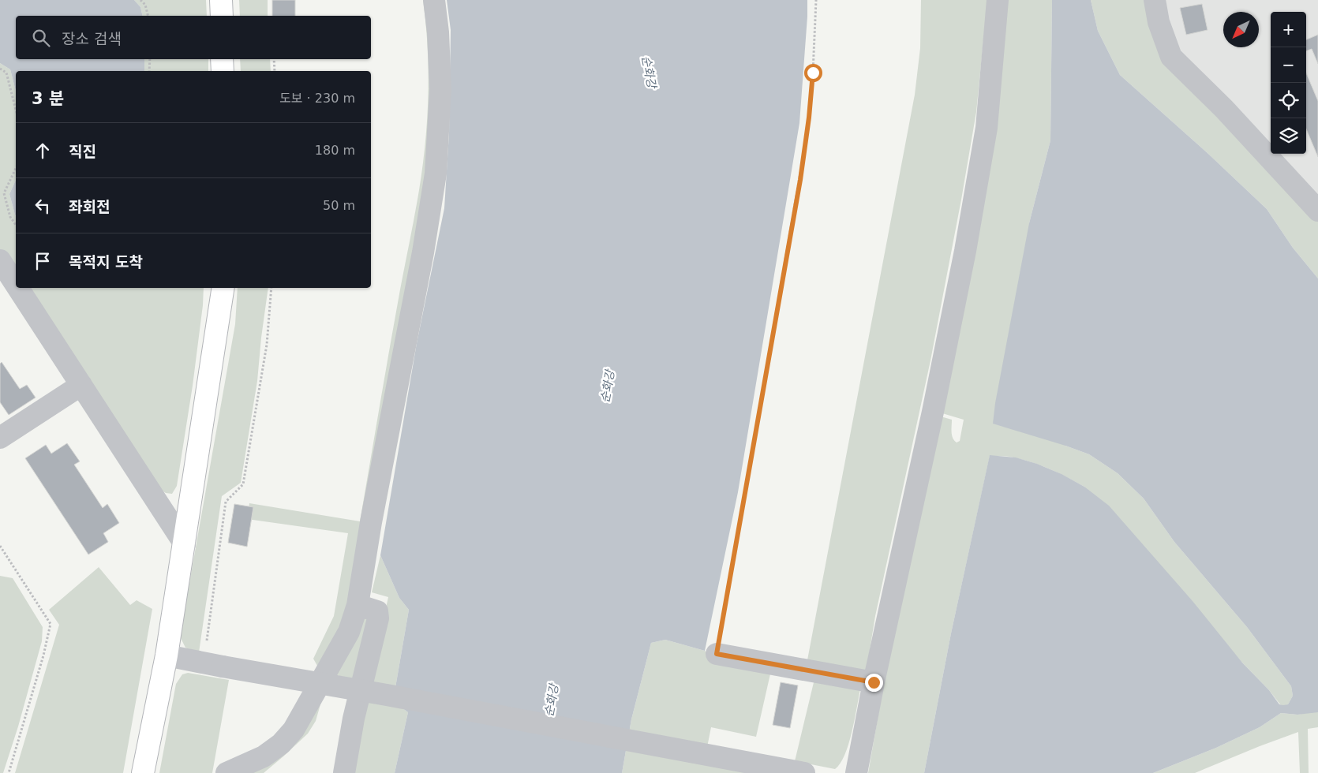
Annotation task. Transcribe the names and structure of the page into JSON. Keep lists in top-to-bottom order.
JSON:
{
  "water": ["순화강"],
  "north": "bottom left",
  "page": {
    "map_buttons": ["+", "−"],
    "search": "장소 검색",
    "heading": ["3 분", "도보 · 230 m"],
    "list": [
      ["직진", "180 m"],
      ["좌회전", "50 m"],
      "목적지 도착"
    ]
  }
}
